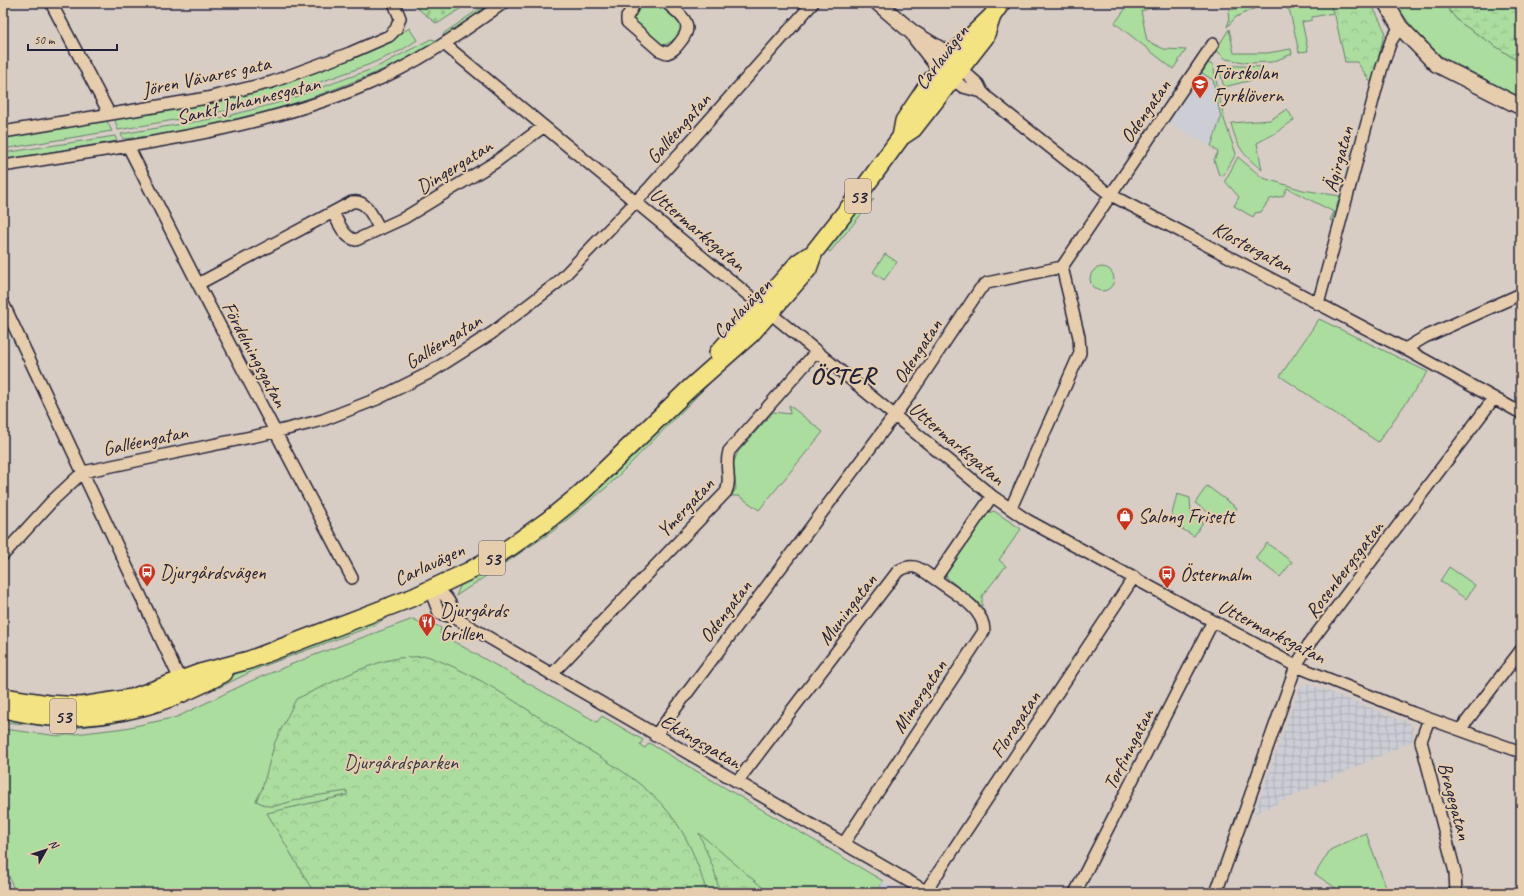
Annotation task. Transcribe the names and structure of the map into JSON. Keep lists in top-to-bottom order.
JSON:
{
  "streets": {
    "main road": ["Carlavägen", "53"],
    "street": [
      "Jören Vävares gata",
      "Sankt Johannesgatan",
      "Odengatan",
      "Galléengatan",
      "Ägirgatan",
      "Dingergatan",
      "Uttermarksgatan",
      "Klostergatan",
      "Fördelningsgatan",
      "Ymergatan",
      "Rosenbergsgatan",
      "Muningatan",
      "Mimergatan",
      "Floragatan",
      "Ekängsgatan",
      "Torfinngatan",
      "Bragegatan"
    ]
  },
  "crossings": [
    ["Carlavägen", "Uttermarksgatan"],
    ["Carlavägen", "Klostergatan"],
    ["Carlavägen", "Ekängsgatan"],
    ["Sankt Johannesgatan", "Uttermarksgatan"],
    ["Sankt Johannesgatan", "Fördelningsgatan"],
    ["Odengatan", "Uttermarksgatan"],
    ["Odengatan", "Klostergatan"],
    ["Odengatan", "Ekängsgatan"],
    ["Galléengatan", "Uttermarksgatan"],
    ["Galléengatan", "Fördelningsgatan"],
    ["Ägirgatan", "Klostergatan"],
    ["Dingergatan", "Uttermarksgatan"],
    ["Uttermarksgatan", "Ymergatan"],
    ["Uttermarksgatan", "Rosenbergsgatan"],
    ["Uttermarksgatan", "Floragatan"],
    ["Uttermarksgatan", "Torfinngatan"],
    ["Uttermarksgatan", "Bragegatan"],
    ["Klostergatan", "Rosenbergsgatan"],
    ["Ymergatan", "Ekängsgatan"],
    ["Muningatan", "Mimergatan"],
    ["Muningatan", "Ekängsgatan"],
    ["Mimergatan", "Ekängsgatan"],
    ["Floragatan", "Ekängsgatan"]
  ],
  "districts": ["ÖSTER"],
  "parks": ["Djurgårdsparken"],
  "places": {
    "school or university": ["Förskolan Fyrklövern"],
    "shop": ["Salong Frisett"],
    "bus stop": ["Djurgårdsvägen", "Östermalm"],
    "restaurant": ["Djurgårds Grillen"]
  },
  "scale_bar": "50 m",
  "north": "top right"
}
